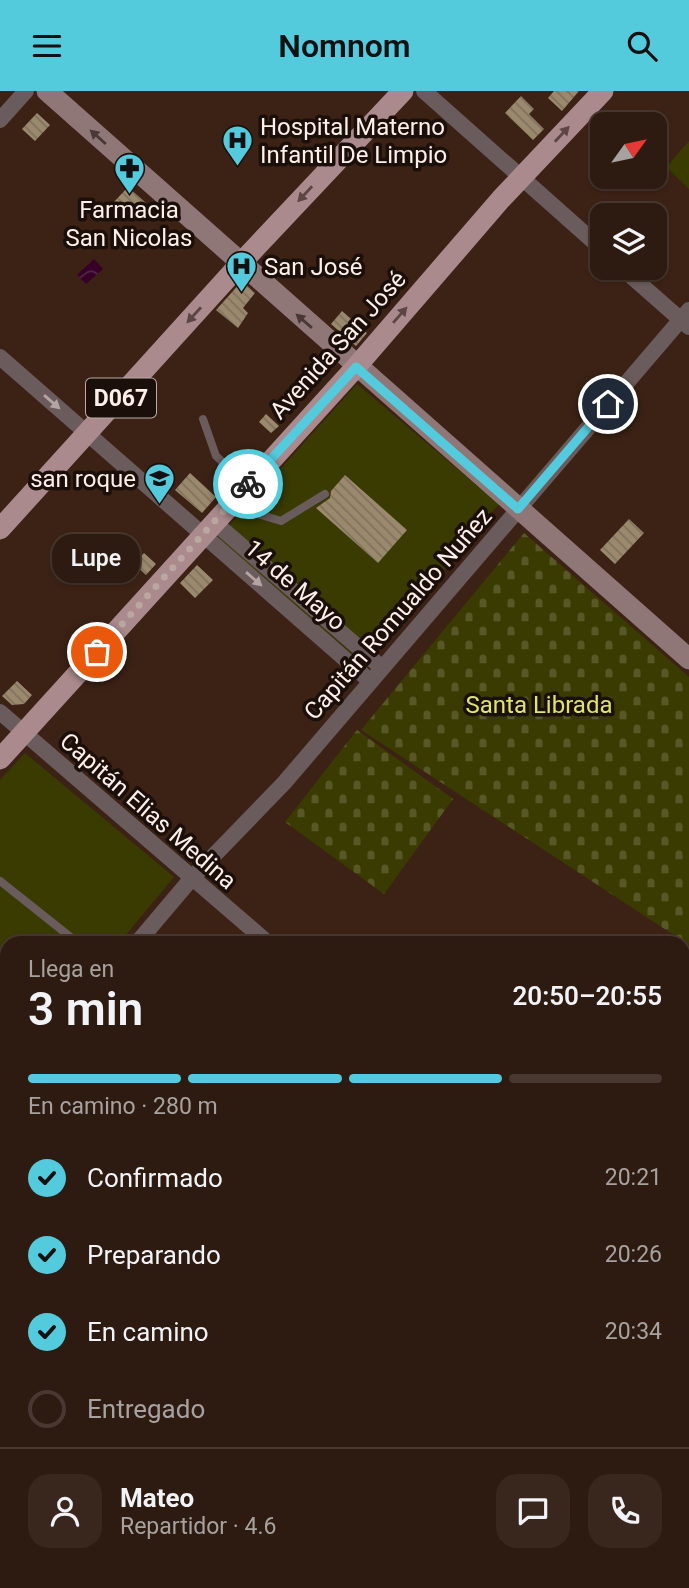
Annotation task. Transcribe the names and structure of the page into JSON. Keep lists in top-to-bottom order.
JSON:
{
  "streets": {
    "main road": ["Avenida San José", "D067"],
    "street": ["14 de Mayo", "Capitán Romualdo Nuñez", "Capitán Elias Medina"]
  },
  "crossings": [
    ["Avenida San José", "14 de Mayo"],
    ["Avenida San José", "Capitán Elias Medina"],
    ["D067", "14 de Mayo"],
    ["14 de Mayo", "Capitán Romualdo Nuñez"],
    ["Capitán Romualdo Nuñez", "Capitán Elias Medina"]
  ],
  "parks": ["Santa Librada"],
  "places": {
    "hospital": ["Hospital Materno Infantil De Limpio", "San José"],
    "pharmacy": ["Farmacia San Nicolas"],
    "school or university": ["san roque"],
    "other": ["Lupe"]
  },
  "north": "top right",
  "page": {
    "header": "Nomnom",
    "bubble": "Lupe",
    "heading": ["3 min", "Llega en", "20:50–20:55"],
    "panel": ["Mateo", "Repartidor · 4.6"],
    "bar": "En camino · 280 m",
    "list": [
      ["Confirmado", "20:21"],
      ["Preparando", "20:26"],
      ["En camino", "20:34"],
      "Entregado"
    ]
  }
}
